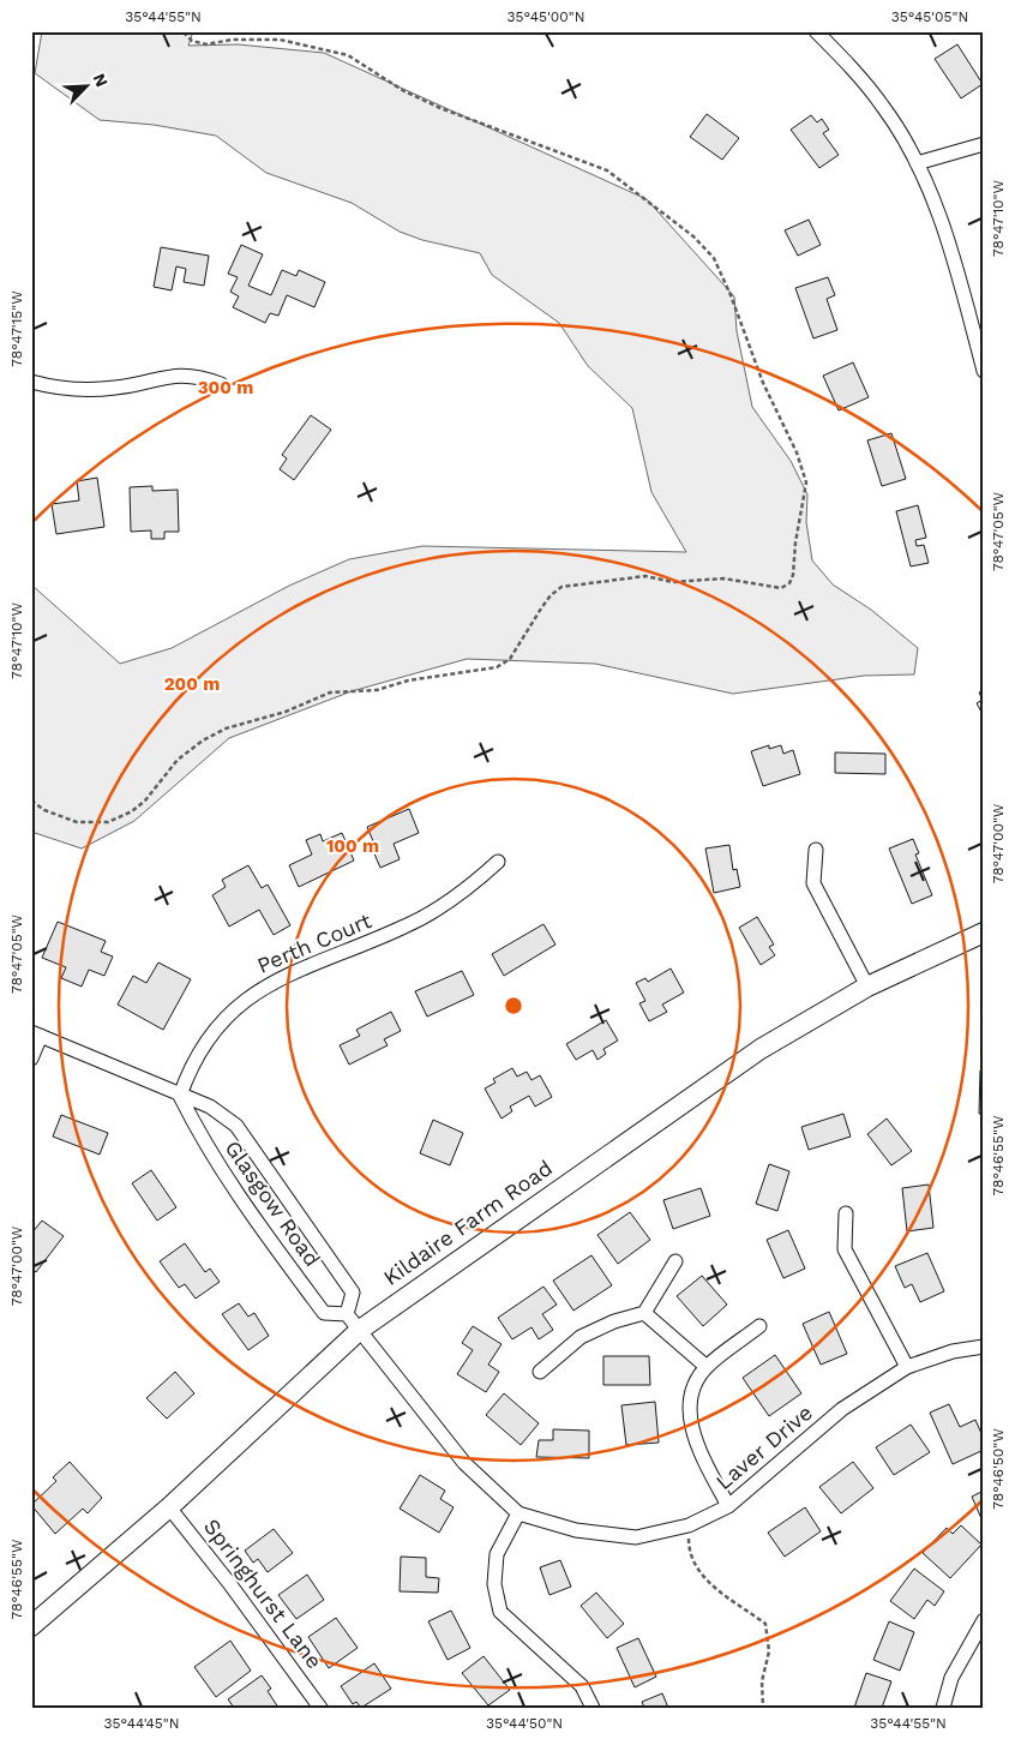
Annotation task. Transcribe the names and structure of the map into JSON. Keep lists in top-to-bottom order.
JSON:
{
  "streets": {
    "main road": ["Kildaire Farm Road"],
    "street": [
      "Perth Court",
      "Glasgow Road",
      "Laver Drive",
      "Springhurst Lane"
    ]
  },
  "crossings": [
    ["Perth Court", "Glasgow Road"],
    ["Kildaire Farm Road", "Laver Drive"],
    ["Kildaire Farm Road", "Springhurst Lane"]
  ],
  "north": "top right",
  "coordinates": [
    "35°44'55\"N",
    "35°45'00\"N",
    "35°45'05\"N",
    "78°47'10\"W",
    "78°47'15\"W",
    "78°47'05\"W",
    "78°47'00\"W",
    "78°46'55\"W",
    "78°46'50\"W",
    "35°44'45\"N",
    "35°44'50\"N"
  ],
  "rings": ["300 m", "200 m", "100 m"]
}
